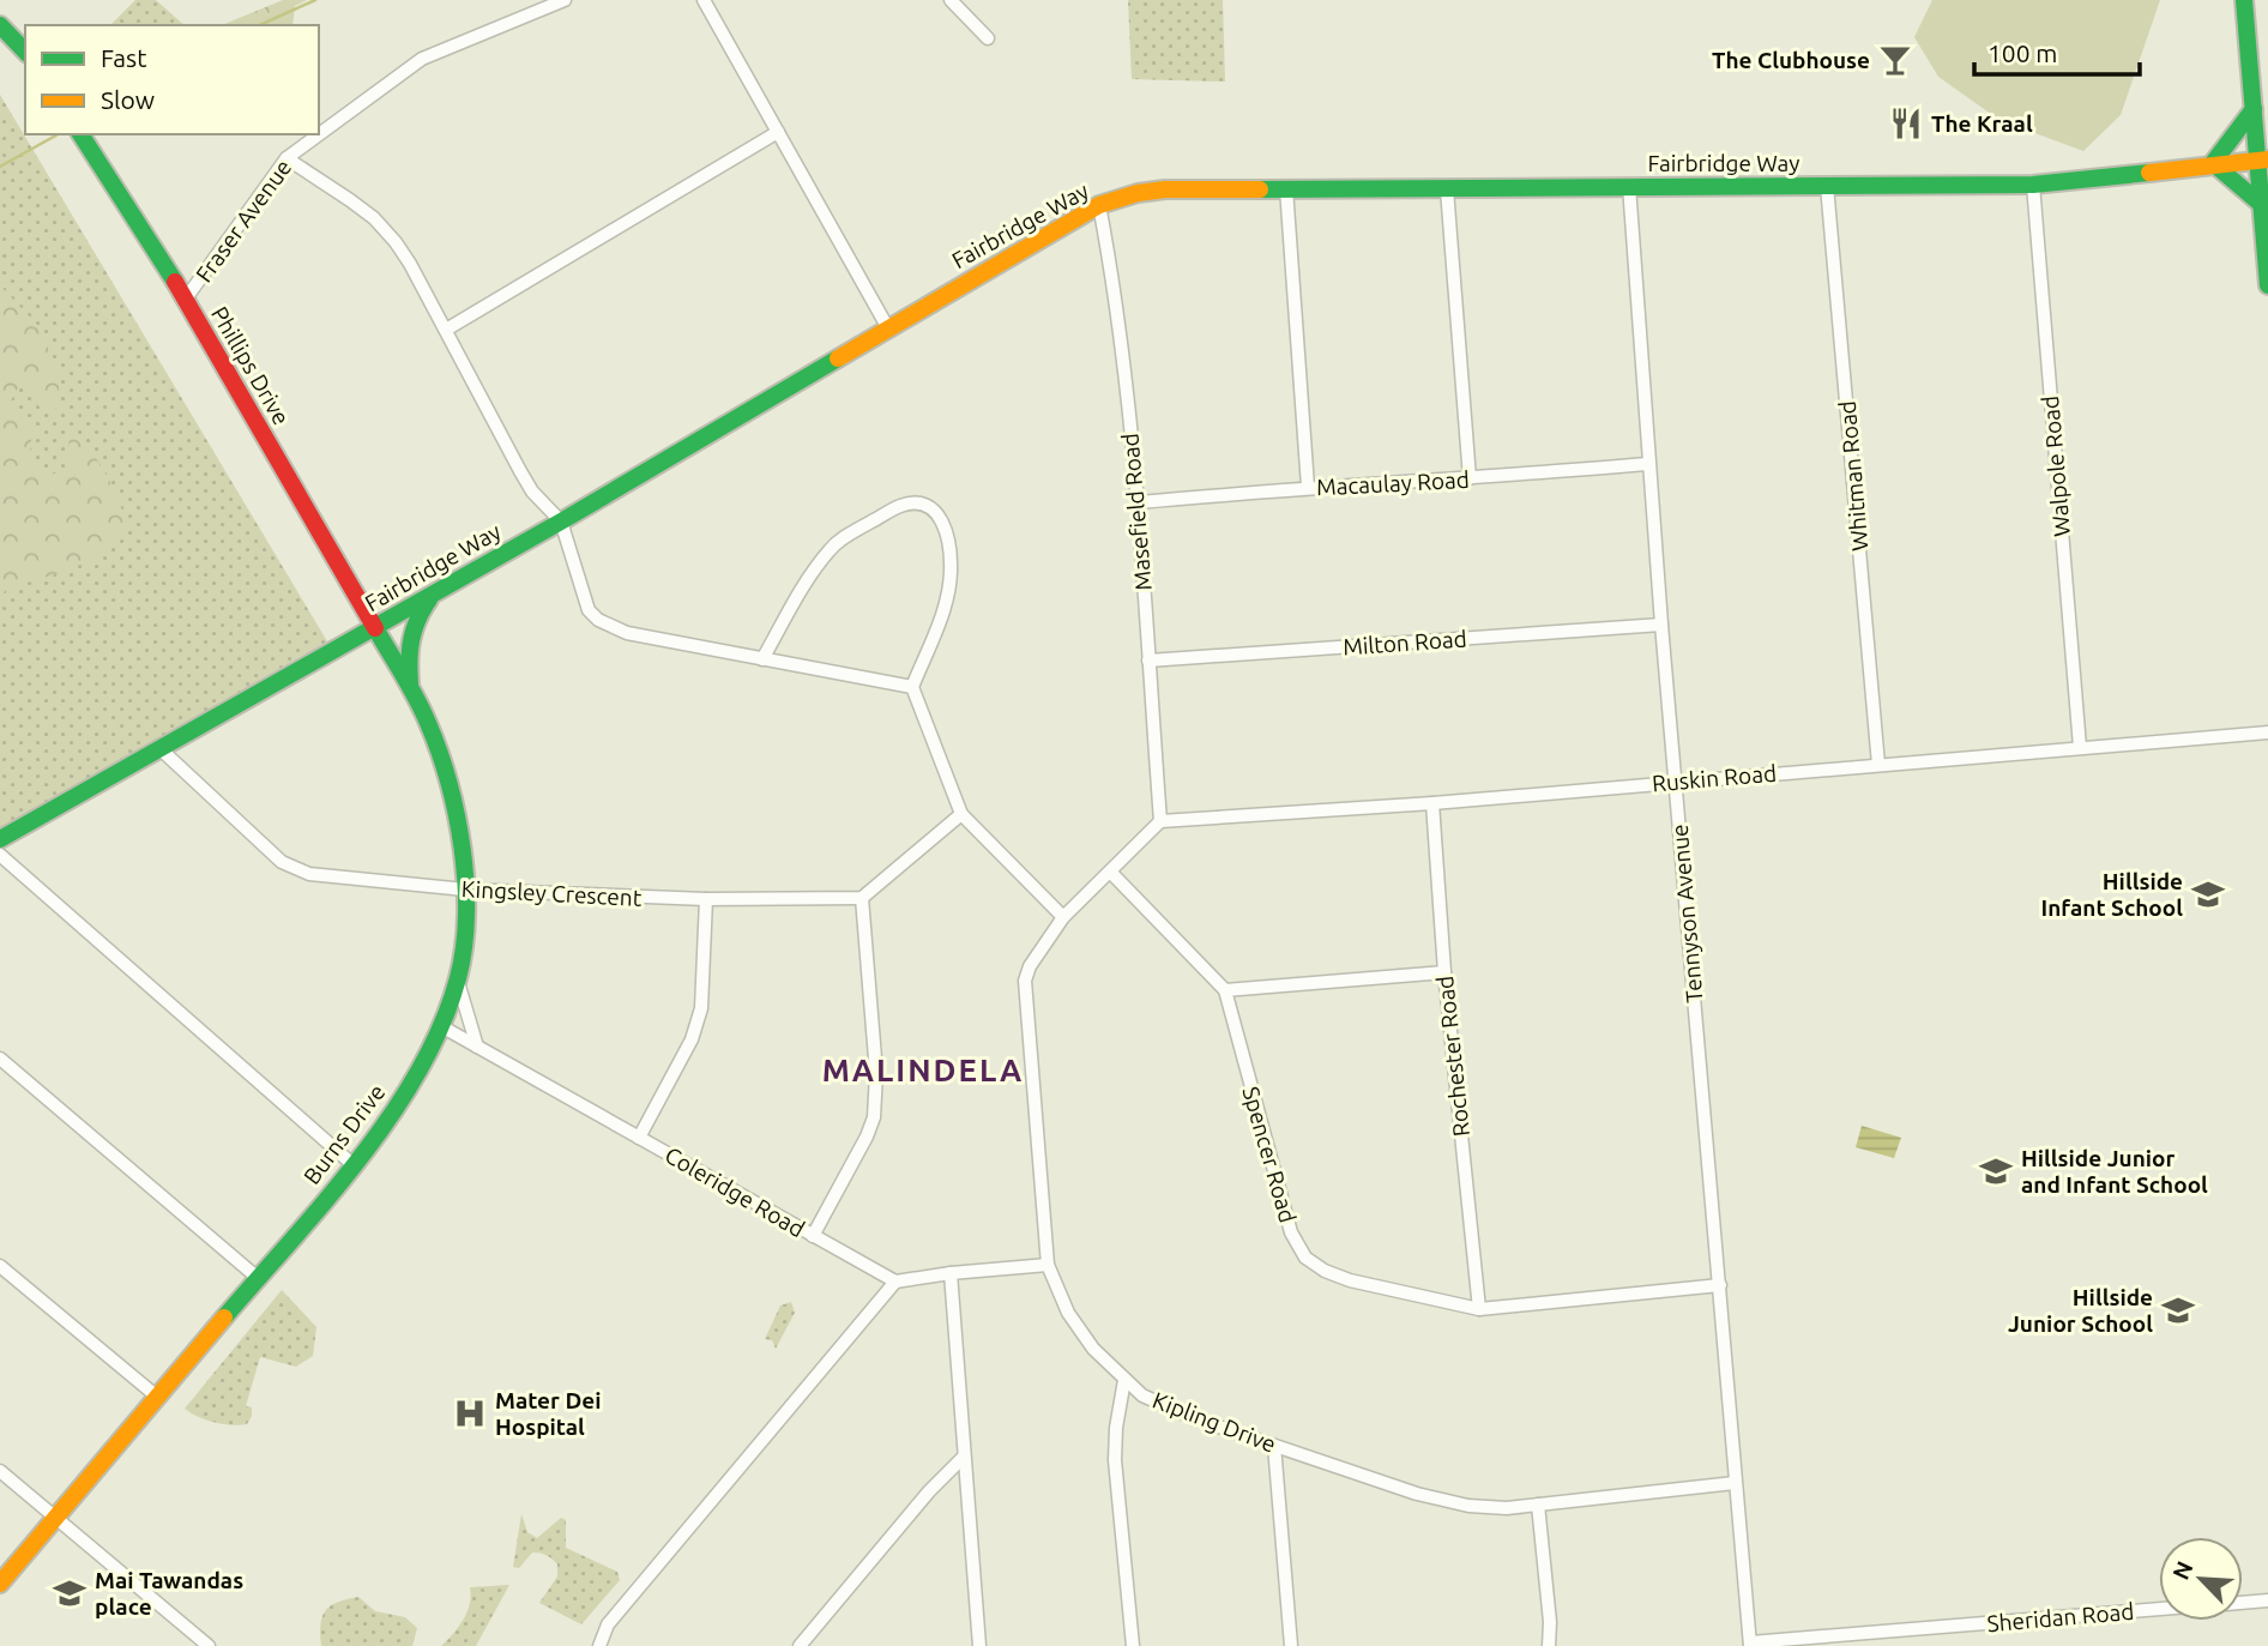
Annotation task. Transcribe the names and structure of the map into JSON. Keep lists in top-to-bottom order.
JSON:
{
  "streets": {
    "street": [
      "Fairbridge Way",
      "Fraser Avenue",
      "Phillips Drive",
      "Walpole Road",
      "Whitman Road",
      "Macaulay Road",
      "Masefield Road",
      "Milton Road",
      "Ruskin Road",
      "Kingsley Crescent",
      "Tennyson Avenue",
      "Rochester Road",
      "Burns Drive",
      "Spencer Road",
      "Coleridge Road",
      "Kipling Drive",
      "Sheridan Road"
    ]
  },
  "crossings": [
    ["Fairbridge Way", "Phillips Drive"],
    ["Fairbridge Way", "Walpole Road"],
    ["Fairbridge Way", "Whitman Road"],
    ["Fairbridge Way", "Masefield Road"],
    ["Fairbridge Way", "Kingsley Crescent"],
    ["Fairbridge Way", "Tennyson Avenue"],
    ["Fairbridge Way", "Burns Drive"],
    ["Fraser Avenue", "Phillips Drive"],
    ["Phillips Drive", "Burns Drive"],
    ["Walpole Road", "Ruskin Road"],
    ["Whitman Road", "Ruskin Road"],
    ["Macaulay Road", "Masefield Road"],
    ["Macaulay Road", "Tennyson Avenue"],
    ["Masefield Road", "Milton Road"],
    ["Masefield Road", "Ruskin Road"],
    ["Masefield Road", "Kipling Drive"],
    ["Milton Road", "Tennyson Avenue"],
    ["Ruskin Road", "Tennyson Avenue"],
    ["Ruskin Road", "Rochester Road"],
    ["Ruskin Road", "Kipling Drive"],
    ["Kingsley Crescent", "Burns Drive"],
    ["Tennyson Avenue", "Spencer Road"],
    ["Tennyson Avenue", "Kipling Drive"],
    ["Tennyson Avenue", "Sheridan Road"],
    ["Rochester Road", "Spencer Road"],
    ["Burns Drive", "Coleridge Road"],
    ["Spencer Road", "Kipling Drive"]
  ],
  "districts": ["MALINDELA"],
  "places": {
    "bar": ["The Clubhouse"],
    "restaurant": ["The Kraal"],
    "school or university": [
      "Hillside Infant School",
      "Hillside Junior and Infant School",
      "Hillside Junior School",
      "Mai Tawandas place"
    ],
    "hospital": ["Mater Dei Hospital"]
  },
  "legend": ["Fast", "Slow"],
  "scale_bar": "100 m",
  "north": "top left"
}
